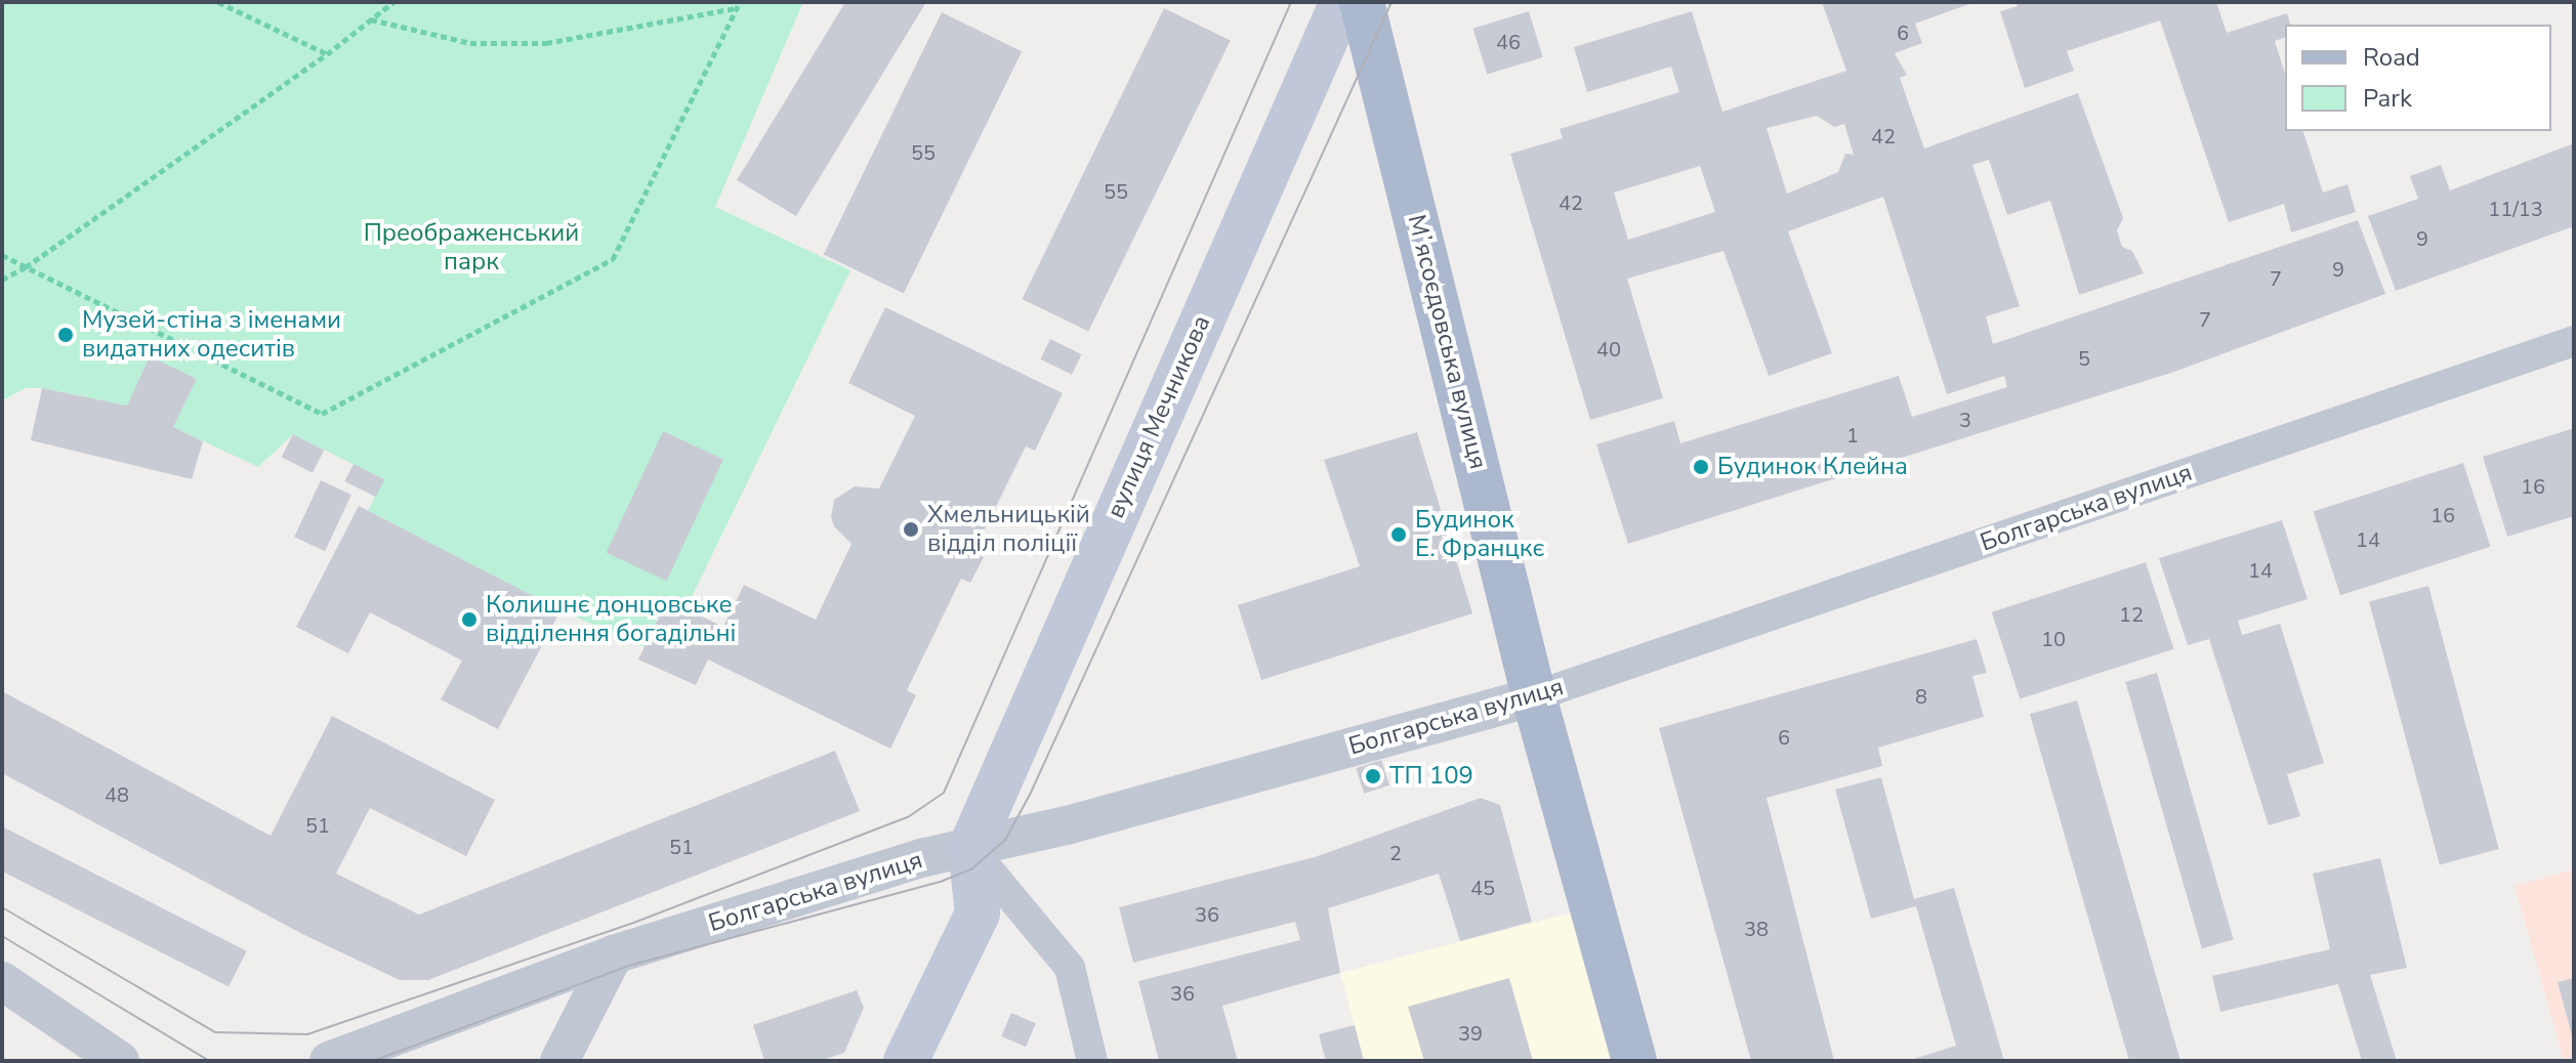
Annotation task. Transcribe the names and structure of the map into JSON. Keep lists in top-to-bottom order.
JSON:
{
  "streets": {
    "main road": ["Мʼясоєдовська вулиця", "вулиця Мечникова"],
    "street": ["Болгарська вулиця"]
  },
  "crossings": [
    ["Мʼясоєдовська вулиця", "Болгарська вулиця"],
    ["вулиця Мечникова", "Болгарська вулиця"]
  ],
  "parks": ["Преображенський парк"],
  "places": [
    "Музей-стіна з іменами видатних одеситів",
    "Будинок Клейна",
    "Хмельницькій відділ поліції",
    "Будинок Е. Францкє",
    "Колишнє донцовське відділення богадільні",
    "ТП 109"
  ],
  "house_numbers": [
    "6",
    "46",
    "42",
    "55",
    "55",
    "42",
    "11/13",
    "9",
    "9",
    "7",
    "7",
    "40",
    "5",
    "3",
    "1",
    "16",
    "16",
    "14",
    "14",
    "12",
    "10",
    "8",
    "6",
    "48",
    "51",
    "51",
    "2",
    "45",
    "36",
    "38",
    "36",
    "39"
  ],
  "legend": ["Road", "Park"]
}
